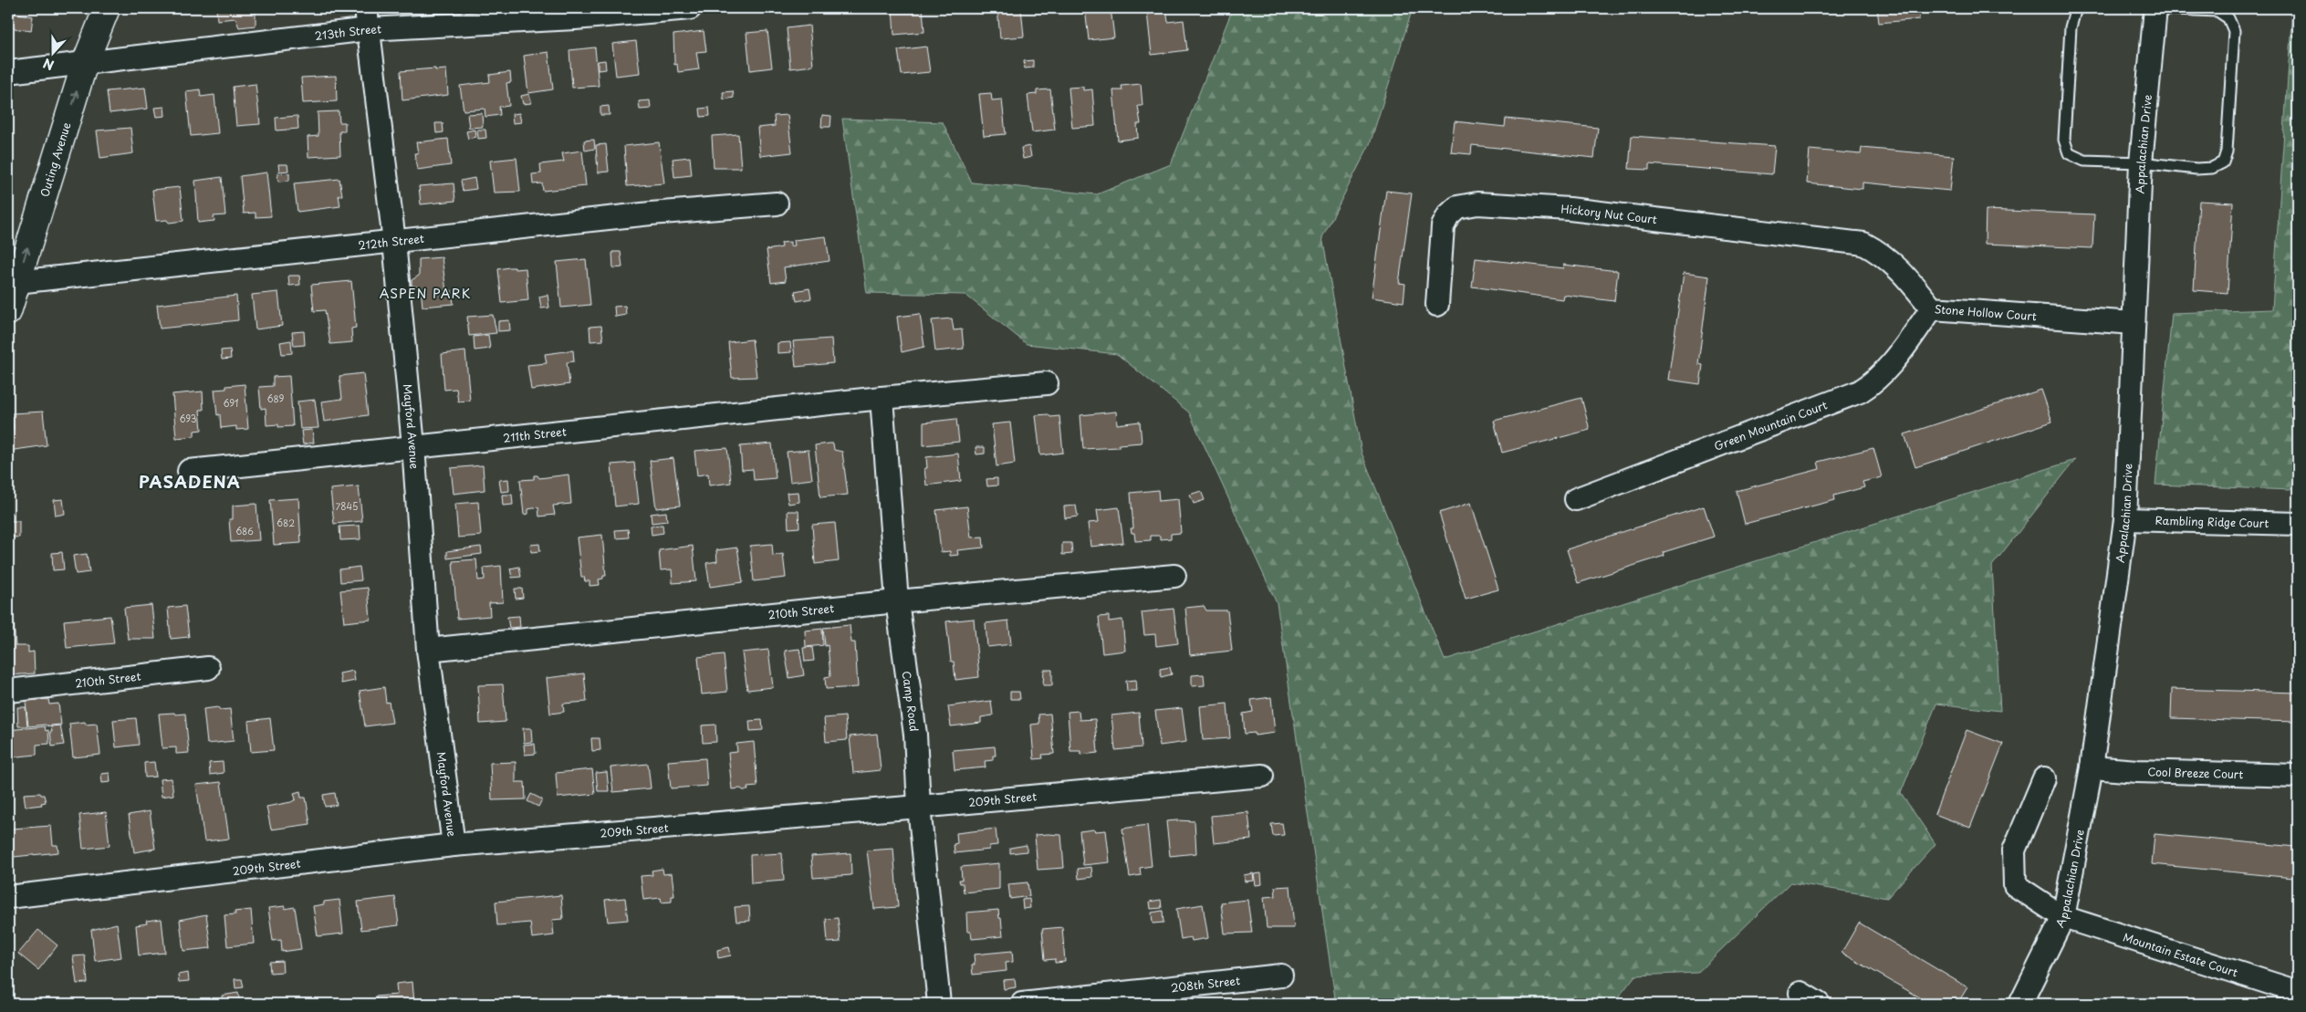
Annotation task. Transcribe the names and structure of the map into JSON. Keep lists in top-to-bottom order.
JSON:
{
  "streets": {
    "street": [
      "213th Street",
      "Appalachian Drive",
      "Outing Avenue",
      "Hickory Nut Court",
      "212th Street",
      "Stone Hollow Court",
      "Green Mountain Court",
      "Mayford Avenue",
      "211th Street",
      "Rambling Ridge Court",
      "210th Street",
      "Camp Road",
      "Cool Breeze Court",
      "209th Street",
      "Mountain Estate Court",
      "208th Street"
    ]
  },
  "crossings": [
    ["213th Street", "Outing Avenue"],
    ["213th Street", "Mayford Avenue"],
    ["Appalachian Drive", "Stone Hollow Court"],
    ["Appalachian Drive", "Rambling Ridge Court"],
    ["Appalachian Drive", "Cool Breeze Court"],
    ["Appalachian Drive", "Mountain Estate Court"],
    ["Outing Avenue", "212th Street"],
    ["Hickory Nut Court", "Stone Hollow Court"],
    ["212th Street", "Mayford Avenue"],
    ["Stone Hollow Court", "Green Mountain Court"],
    ["Mayford Avenue", "211th Street"],
    ["Mayford Avenue", "210th Street"],
    ["Mayford Avenue", "209th Street"],
    ["211th Street", "Camp Road"],
    ["210th Street", "Camp Road"],
    ["Camp Road", "209th Street"]
  ],
  "one_way": ["Outing Avenue"],
  "districts": ["ASPEN PARK", "PASADENA"],
  "house_numbers": [
    "689",
    "691",
    "693",
    "7845",
    "682",
    "686"
  ],
  "north": "bottom"
}
